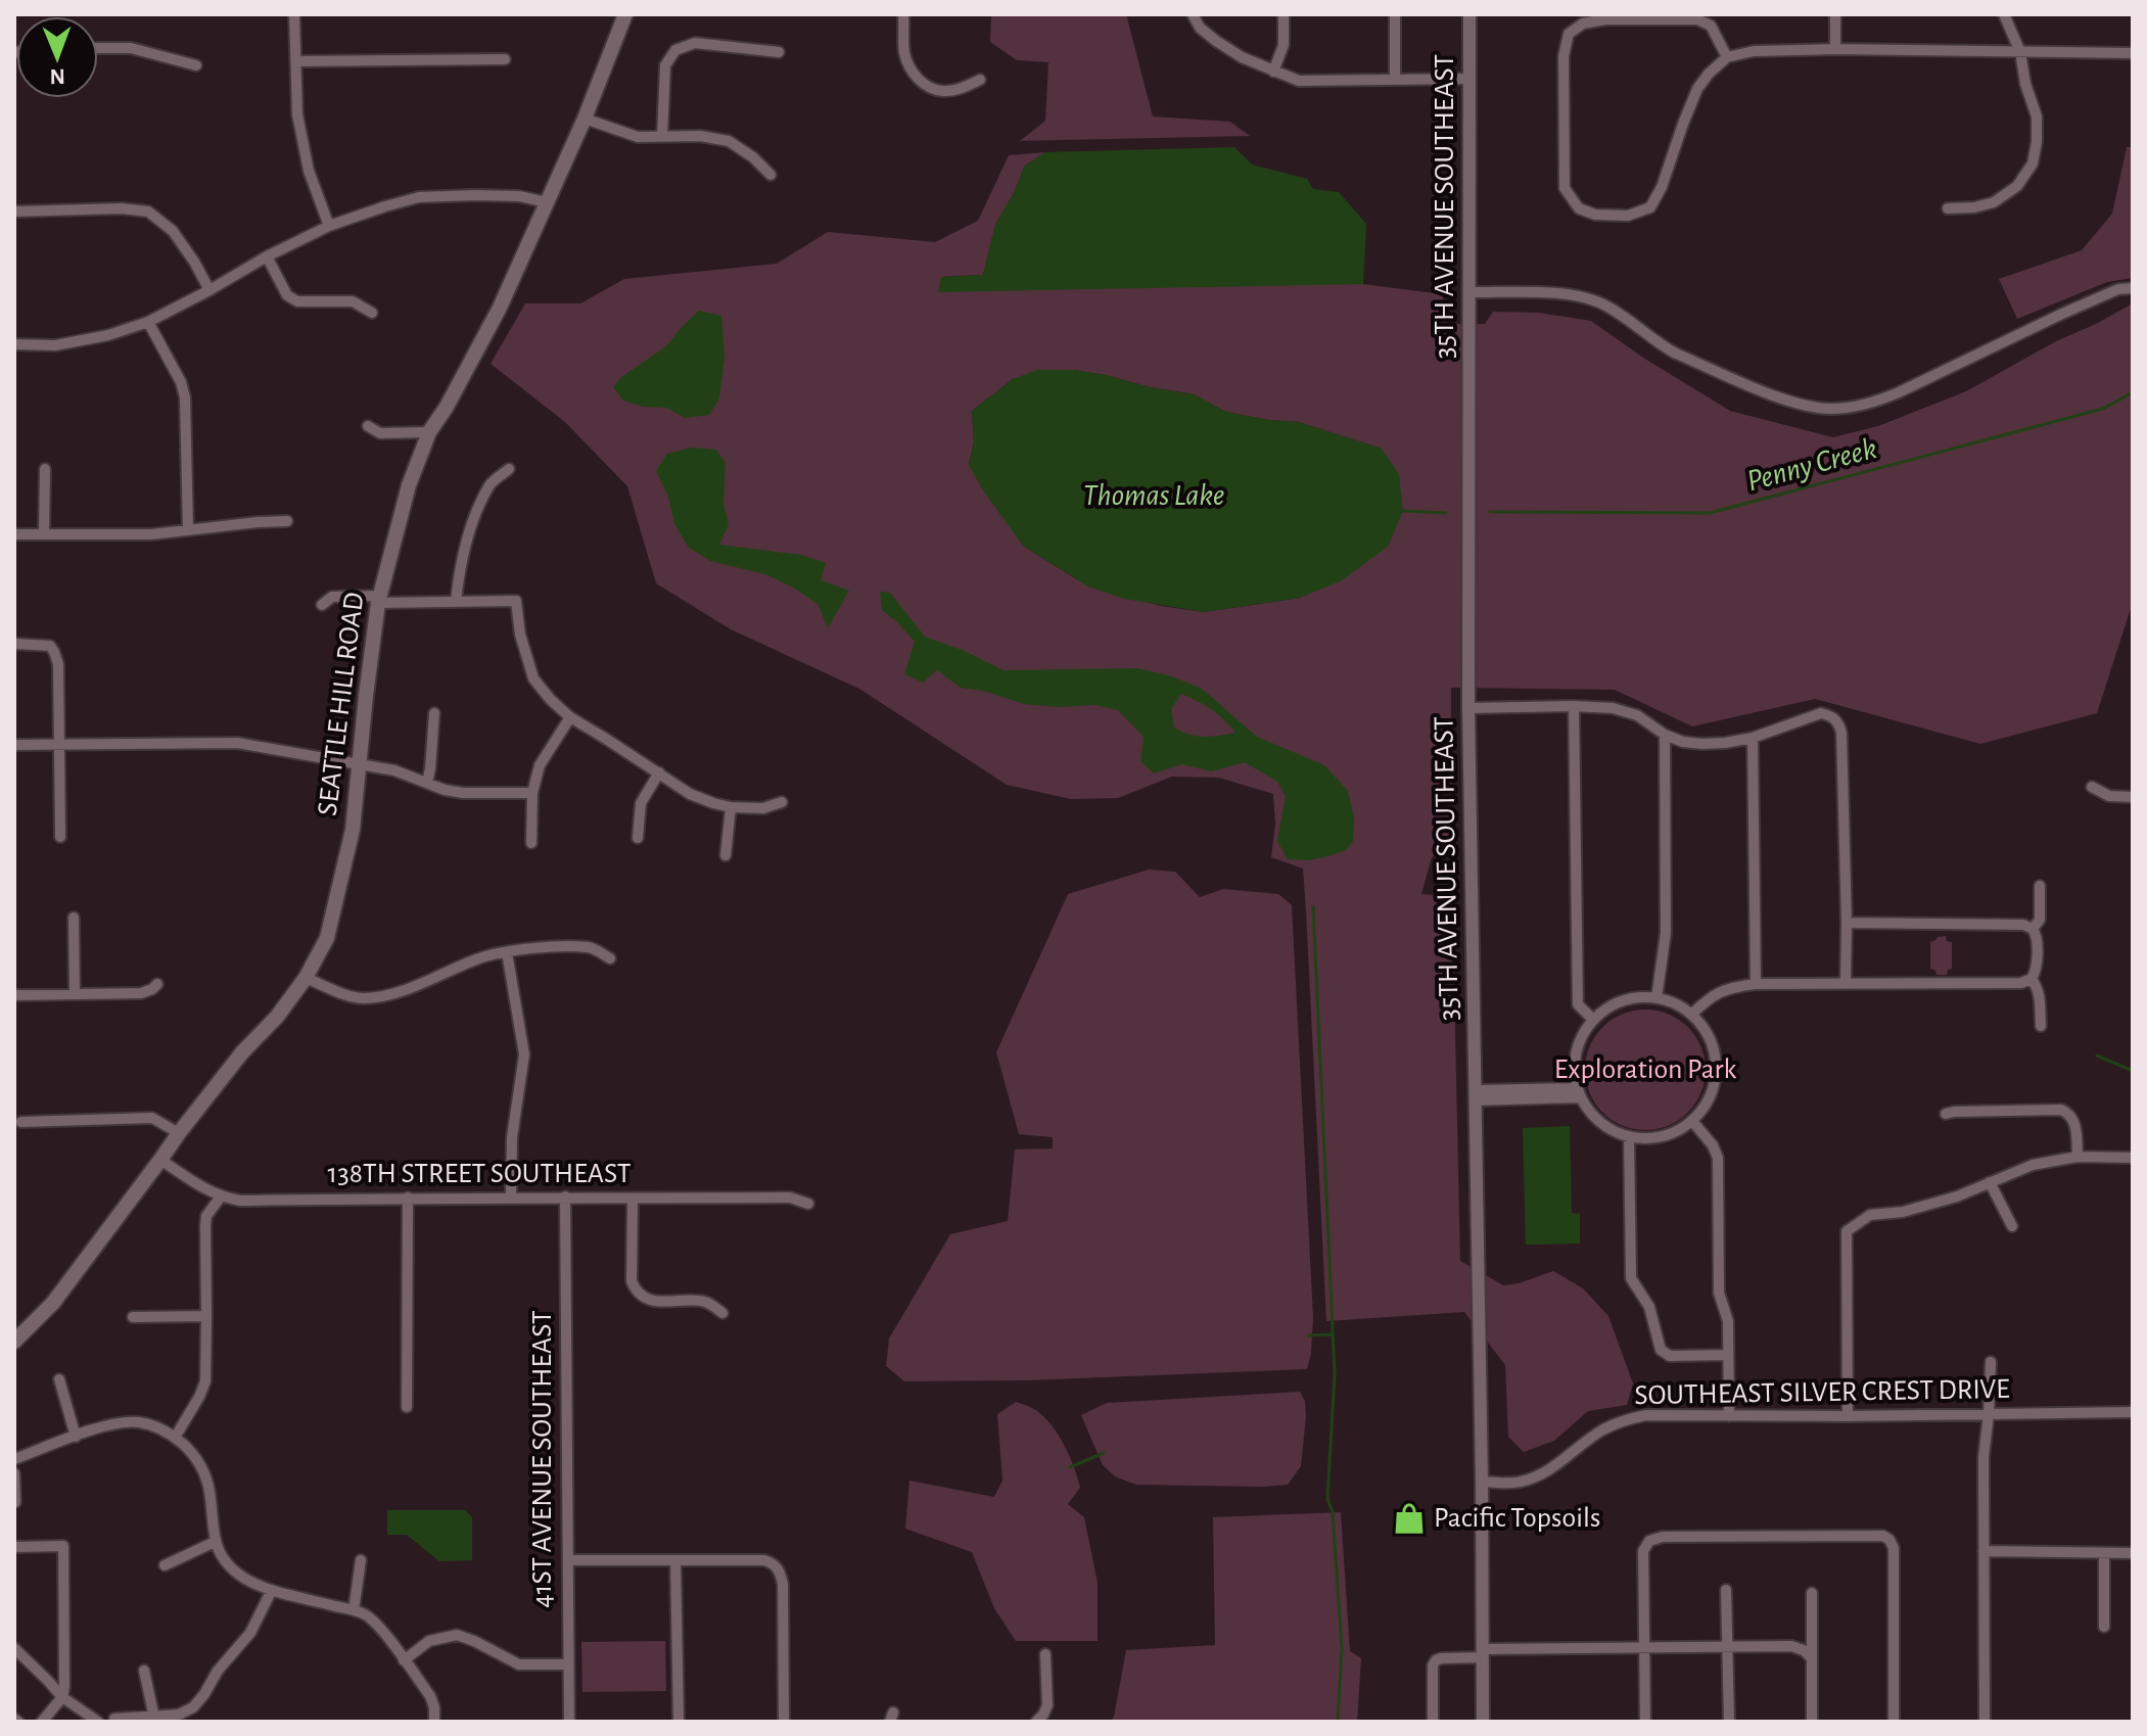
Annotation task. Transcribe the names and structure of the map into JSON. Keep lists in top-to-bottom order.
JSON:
{
  "streets": {
    "main road": ["SEATTLE HILL ROAD"],
    "street": [
      "35TH AVENUE SOUTHEAST",
      "138TH STREET SOUTHEAST",
      "SOUTHEAST SILVER CREST DRIVE",
      "41ST AVENUE SOUTHEAST"
    ]
  },
  "crossings": [
    ["35TH AVENUE SOUTHEAST", "SOUTHEAST SILVER CREST DRIVE"],
    ["SEATTLE HILL ROAD", "138TH STREET SOUTHEAST"],
    ["138TH STREET SOUTHEAST", "41ST AVENUE SOUTHEAST"]
  ],
  "water": ["Penny Creek", "Thomas Lake"],
  "parks": ["Exploration Park"],
  "places": {
    "shop": ["Pacific Topsoils"]
  },
  "north": "bottom"
}
